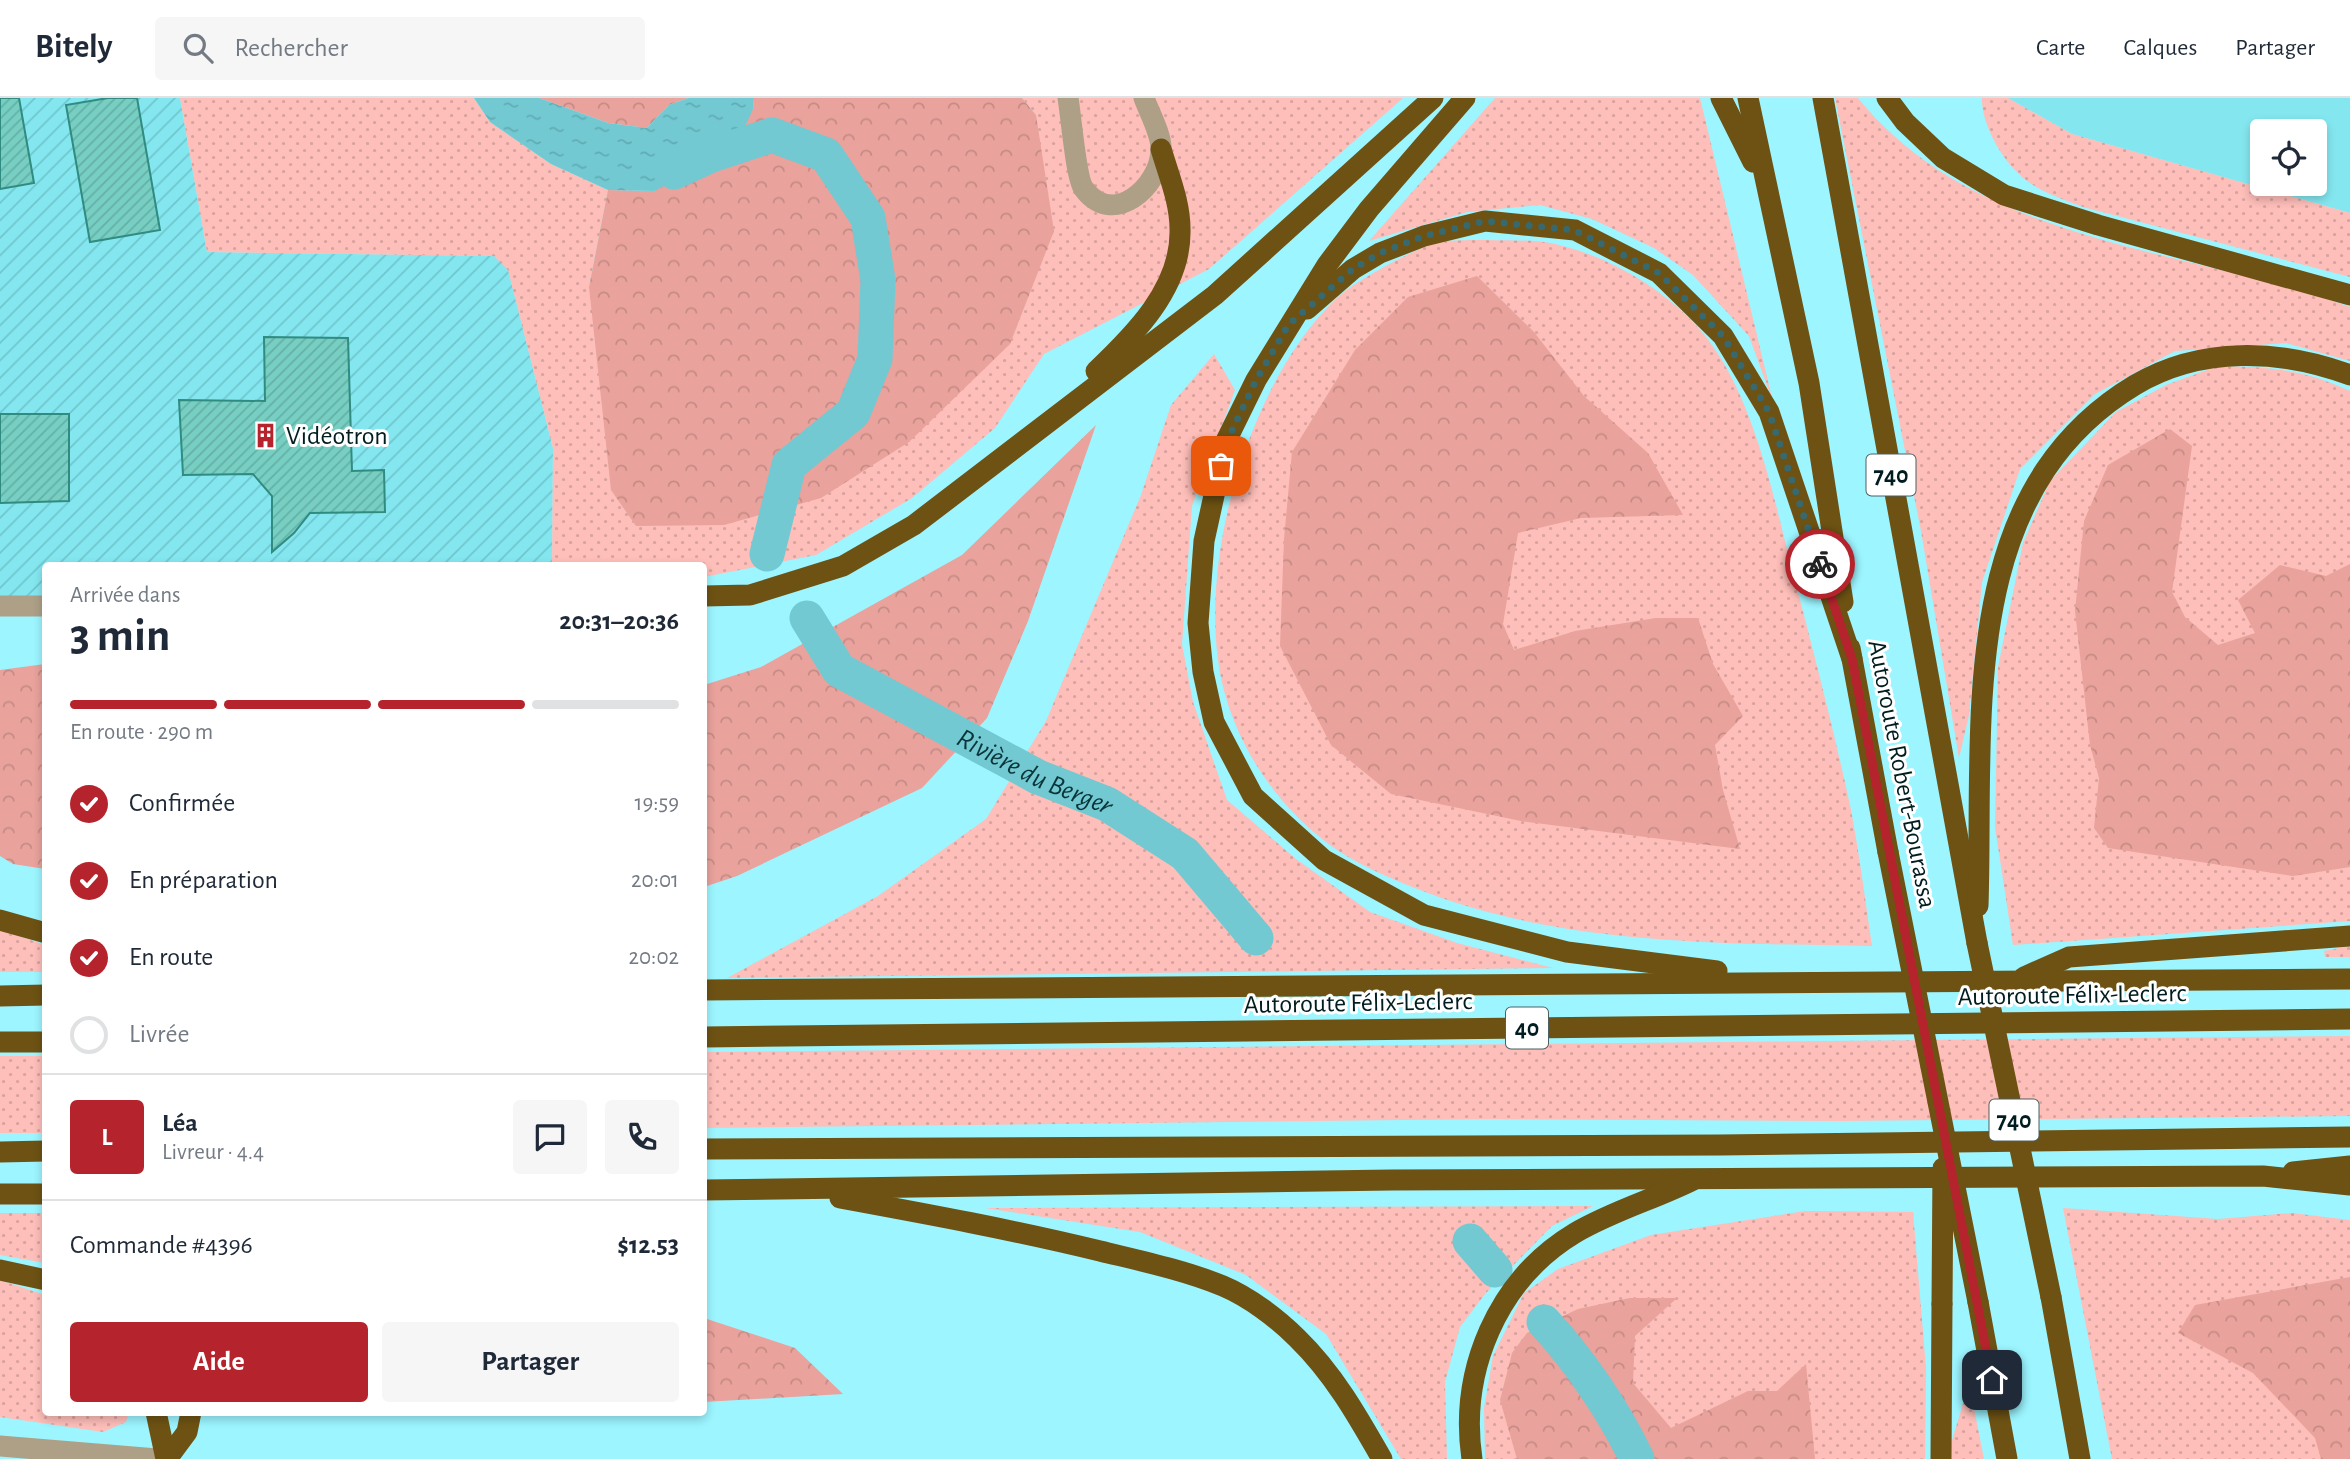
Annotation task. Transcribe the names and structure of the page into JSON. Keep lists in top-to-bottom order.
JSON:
{
  "streets": {
    "highway": [
      "740",
      "Autoroute Robert-Bourassa",
      "Autoroute Félix-Leclerc",
      "40"
    ]
  },
  "crossings": [
    ["740", "Autoroute Robert-Bourassa"]
  ],
  "water": ["Rivière du Berger"],
  "places": {
    "building": ["Vidéotron"]
  },
  "page": {
    "header": "Bitely",
    "search": "Rechercher",
    "nav": ["Carte", "Calques", "Partager"],
    "heading": ["3 min", "Arrivée dans", "20:31–20:36"],
    "panel": [
      "Léa",
      "Livreur · 4.4",
      "Commande #4396",
      "$12.53"
    ],
    "bar": "En route · 290 m",
    "list": [
      ["Confirmée", "19:59"],
      ["En préparation", "20:01"],
      ["En route", "20:02"],
      "Livrée"
    ],
    "round": "L",
    "buttons": ["Aide", "Partager"]
  }
}
